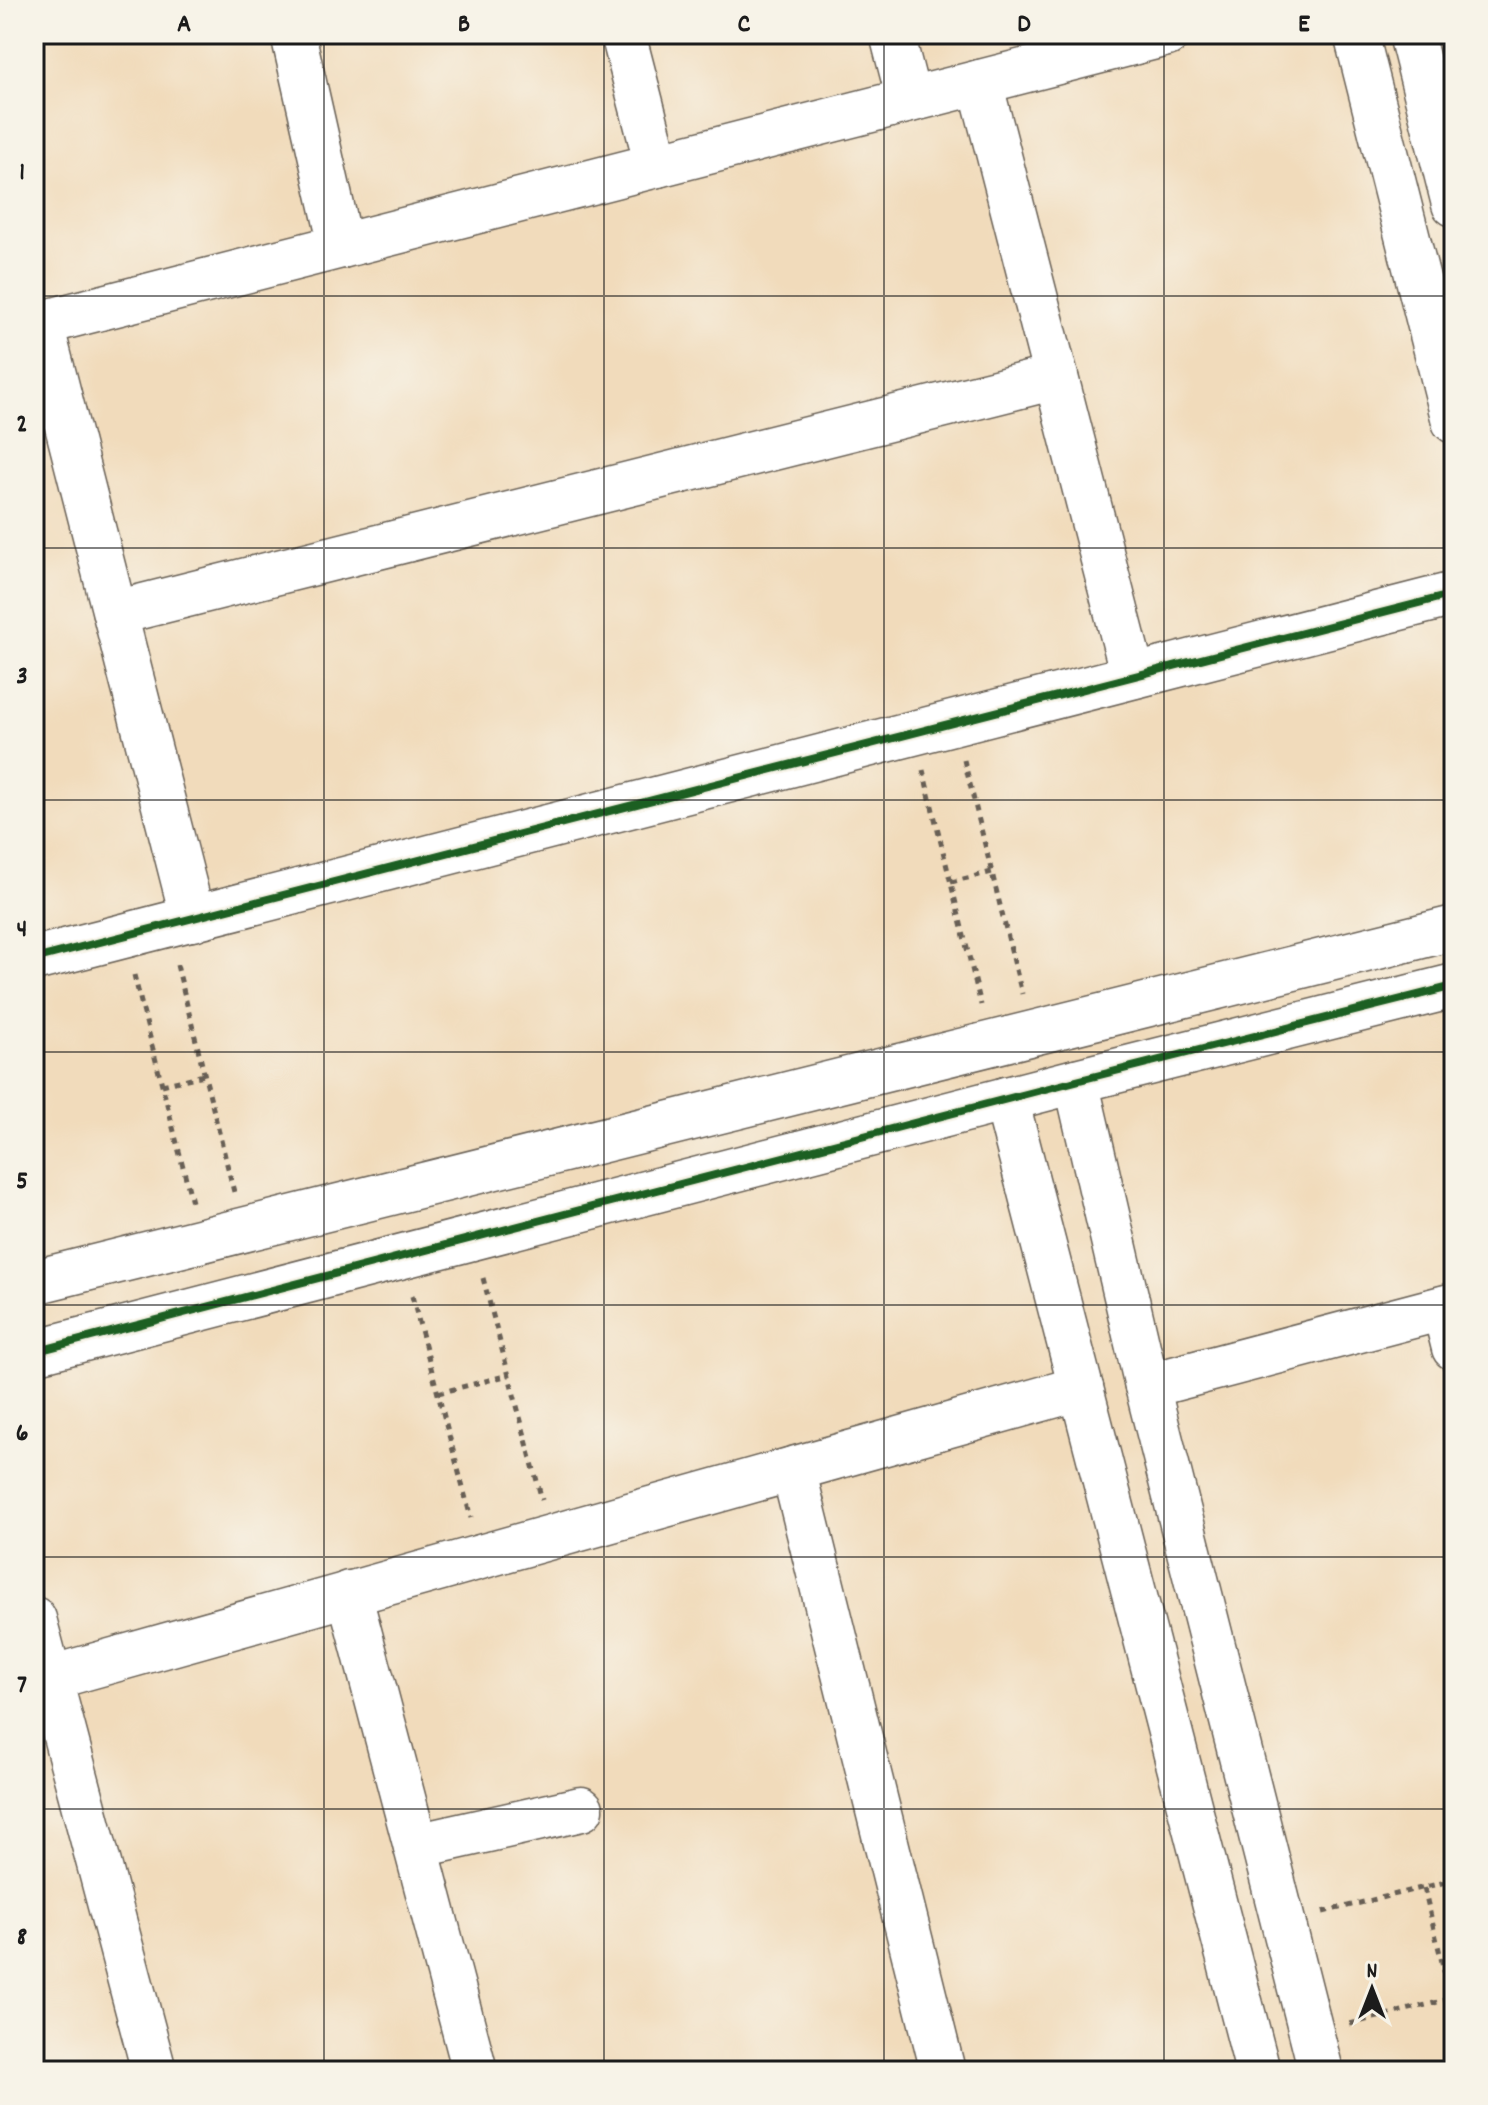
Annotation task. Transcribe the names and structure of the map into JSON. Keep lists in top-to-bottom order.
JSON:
{
  "north": "top",
  "grid": {
    "columns": [
      "A",
      "B",
      "C",
      "D",
      "E"
    ],
    "rows": [
      "1",
      "2",
      "3",
      "4",
      "5",
      "6",
      "7",
      "8"
    ]
  }
}
